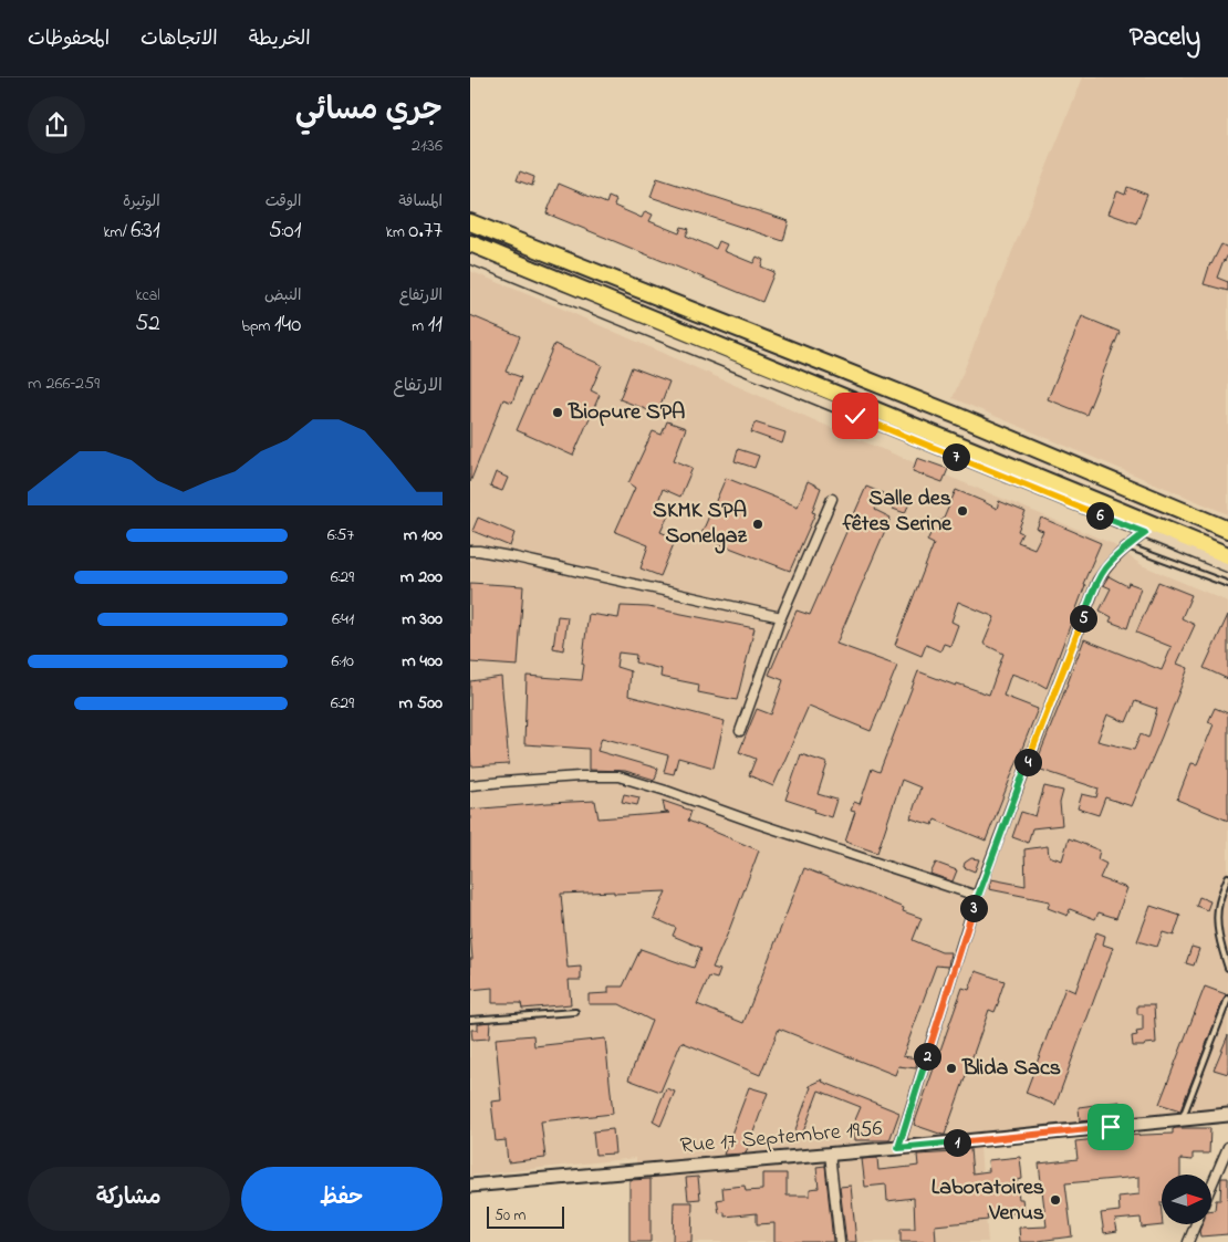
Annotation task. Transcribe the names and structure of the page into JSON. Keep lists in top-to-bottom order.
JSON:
{
  "streets": {
    "main road": ["Rue 17 Septembre 1956"]
  },
  "places": [
    "Biopure SPA",
    "Salle des fêtes Serine",
    "SKMK SPA Sonelgaz",
    "Blida Sacs",
    "Laboratoires Venus"
  ],
  "scale_bar": "50 m",
  "north": "right",
  "page": {
    "header": "Pacely",
    "nav": ["الخريطة", "الاتجاهات", "المحفوظات"],
    "heading": ["جري مسائي", "21:36"],
    "stats": [
      ["المسافة", "0.77 km"],
      ["الوقت", "5:01"],
      ["الوتيرة", "6:31 /km"],
      ["الارتفاع", "11 m"],
      ["النبض", "140 bpm"],
      ["kcal", "52"]
    ],
    "chart": ["الارتفاع", "259–266 m"],
    "pins": [
      "7",
      "6",
      "5",
      "4",
      "3",
      "2",
      "1"
    ],
    "list": [
      {
        "name": "100 m",
        "note": "6:57"
      },
      {
        "name": "200 m",
        "note": "6:29"
      },
      {
        "name": "300 m",
        "note": "6:41"
      },
      {
        "name": "400 m",
        "note": "6:10"
      },
      {
        "name": "500 m",
        "note": "6:29"
      }
    ],
    "buttons": ["حفظ", "مشاركة"],
    "scale": "50 m"
  }
}
